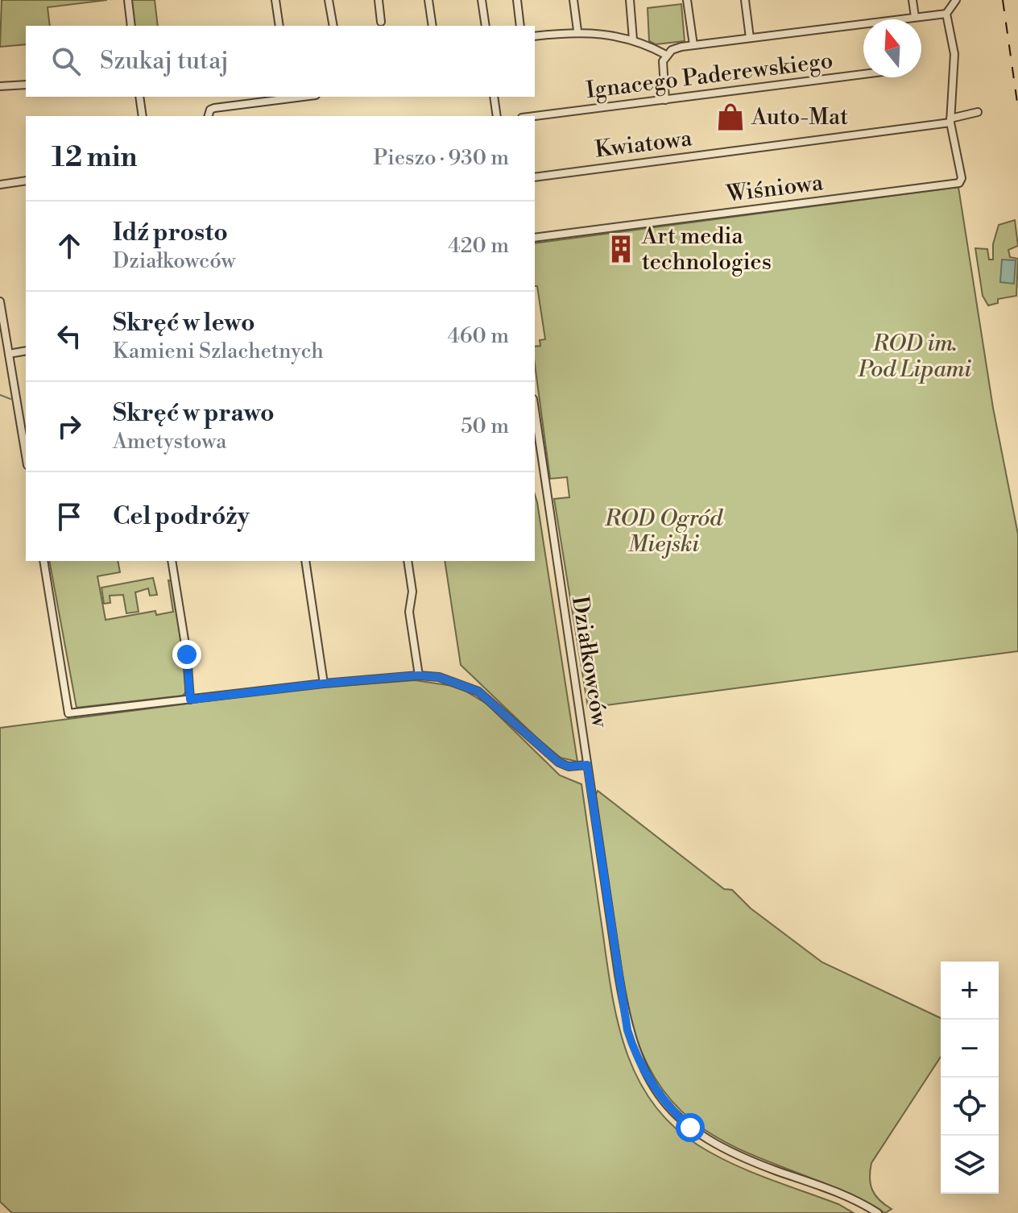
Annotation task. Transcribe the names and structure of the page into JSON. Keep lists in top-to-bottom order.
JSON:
{
  "streets": {
    "street": [
      "Ignacego Paderewskiego",
      "Kwiatowa",
      "Wiśniowa",
      "Działkowców"
    ]
  },
  "crossings": [
    ["Kwiatowa", "Wiśniowa"]
  ],
  "parks": ["ROD im. Pod Lipami", "ROD Ogród Miejski"],
  "places": {
    "shop": ["Auto-Mat"],
    "building": ["Art media technologies"]
  },
  "north": "top",
  "page": {
    "search": "Szukaj tutaj",
    "heading": ["12 min", "Pieszo · 930 m"],
    "list": [
      ["Idź prosto", "Działkowców", "420 m"],
      ["Skręć w lewo", "Kamieni Szlachetnych", "460 m"],
      ["Skręć w prawo", "Ametystowa", "50 m"],
      "Cel podróży"
    ],
    "map_buttons": ["+", "−"]
  }
}
